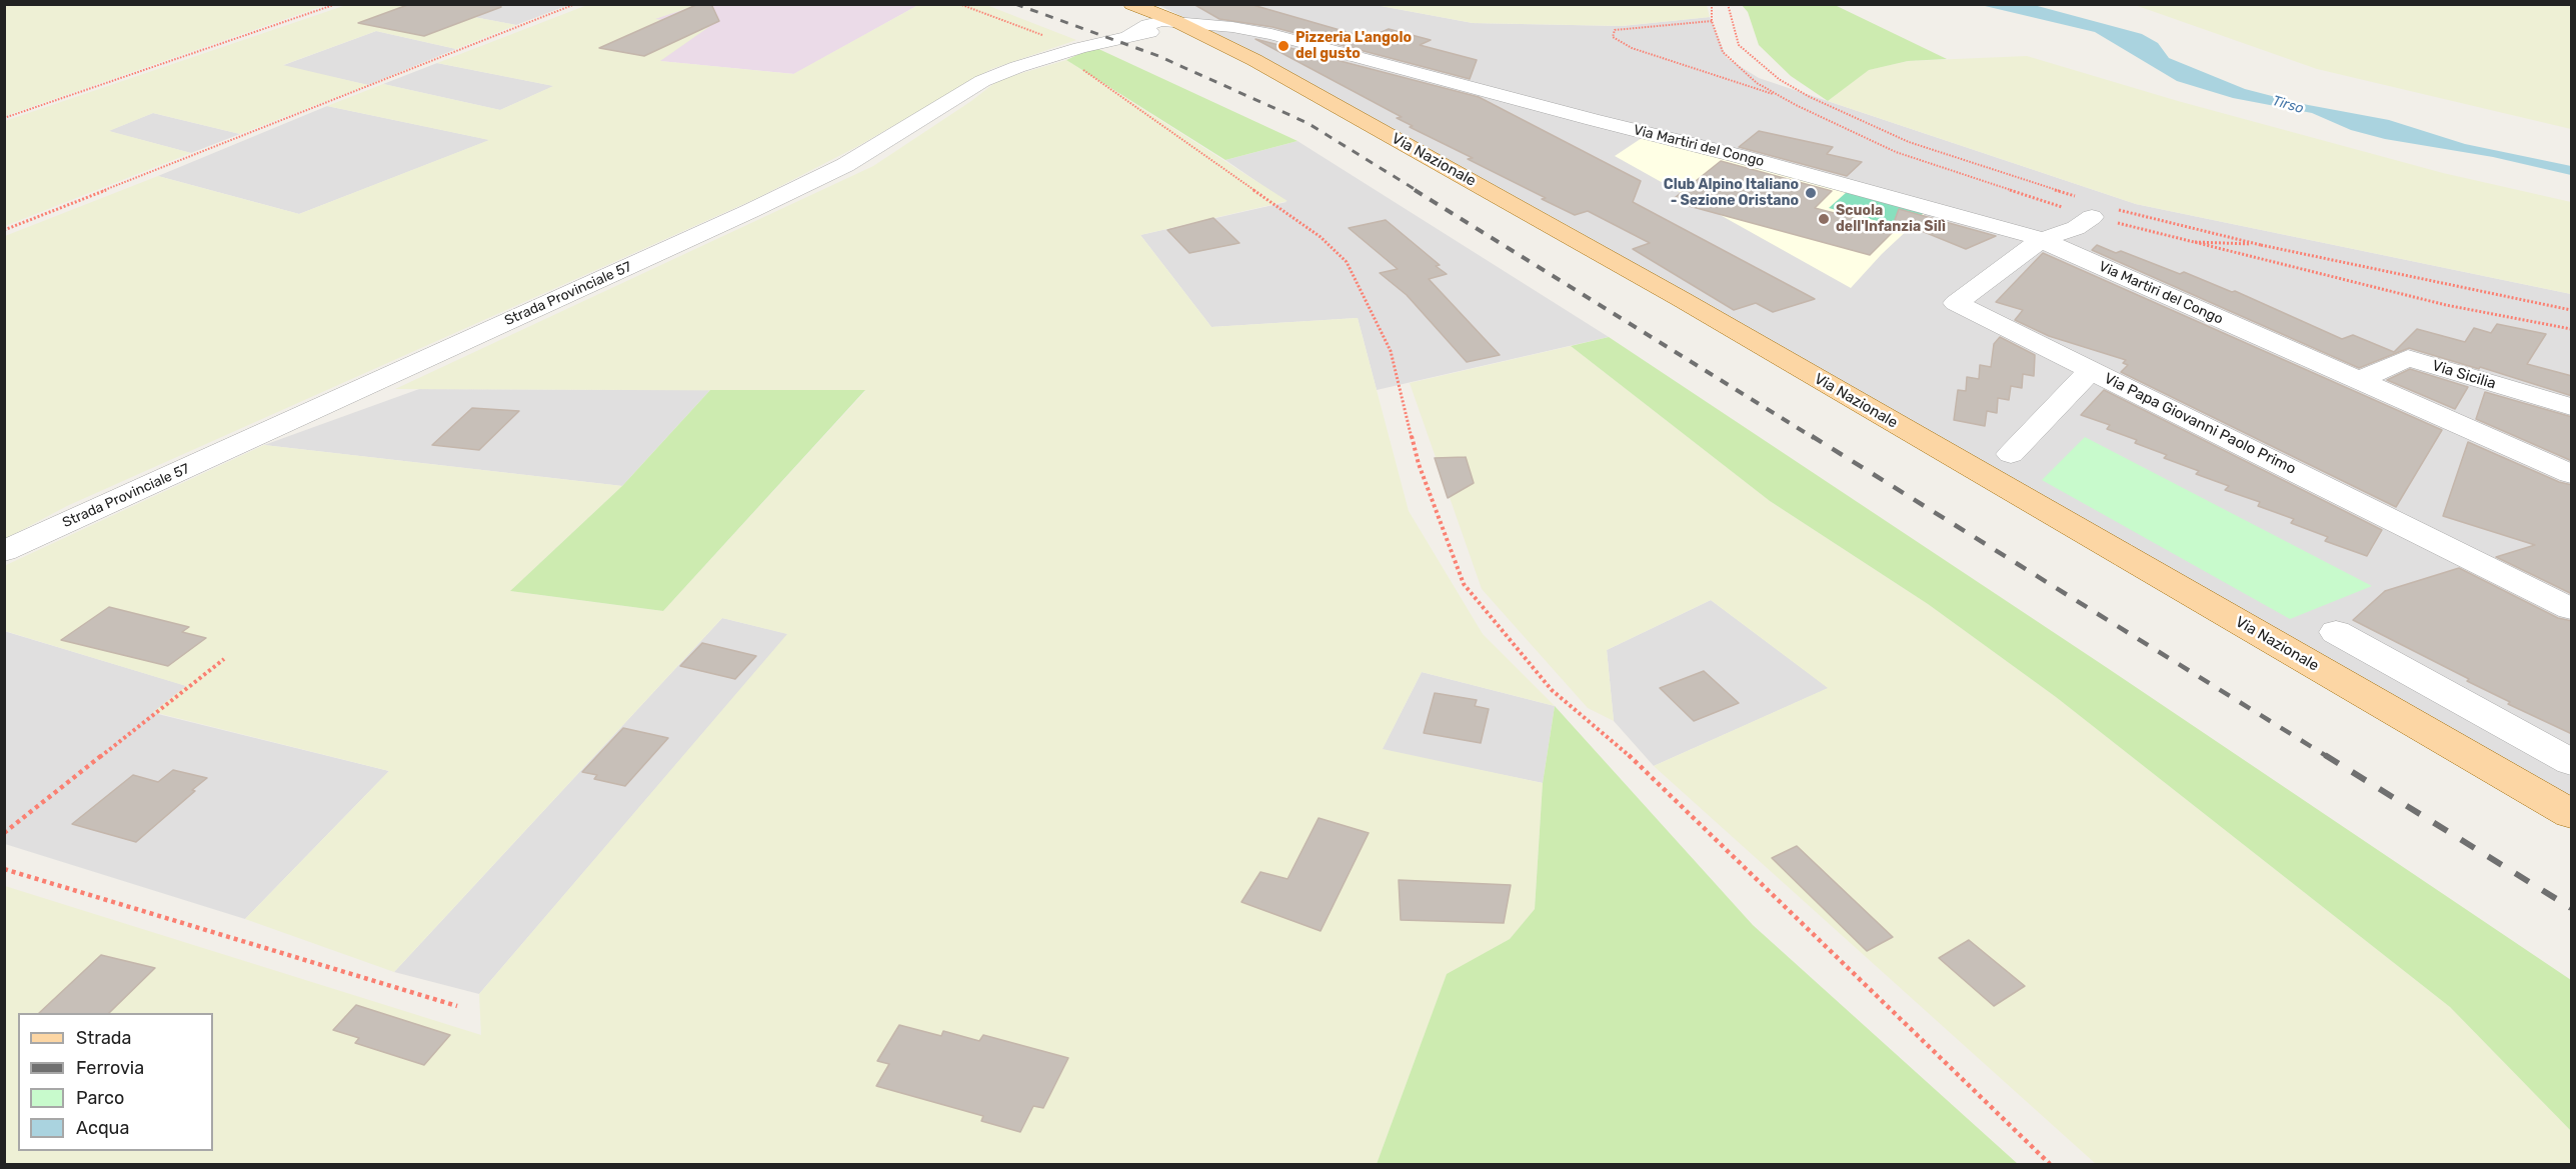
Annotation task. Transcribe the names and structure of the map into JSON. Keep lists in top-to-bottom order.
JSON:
{
  "streets": {
    "main road": ["Via Nazionale"],
    "street": [
      "Via Martiri del Congo",
      "Strada Provinciale 57",
      "Via Sicilia",
      "Via Papa Giovanni Paolo Primo"
    ]
  },
  "crossings": [
    ["Via Martiri del Congo", "Via Nazionale"],
    ["Via Martiri del Congo", "Strada Provinciale 57"],
    ["Via Martiri del Congo", "Via Sicilia"],
    ["Via Martiri del Congo", "Via Papa Giovanni Paolo Primo"],
    ["Via Nazionale", "Strada Provinciale 57"]
  ],
  "water": ["Tirso"],
  "places": ["Pizzeria L'angolo del gusto", "Club Alpino Italiano - Sezione Oristano", "Scuola dell'Infanzia Silì"],
  "legend": [
    "Strada",
    "Ferrovia",
    "Parco",
    "Acqua"
  ]
}
